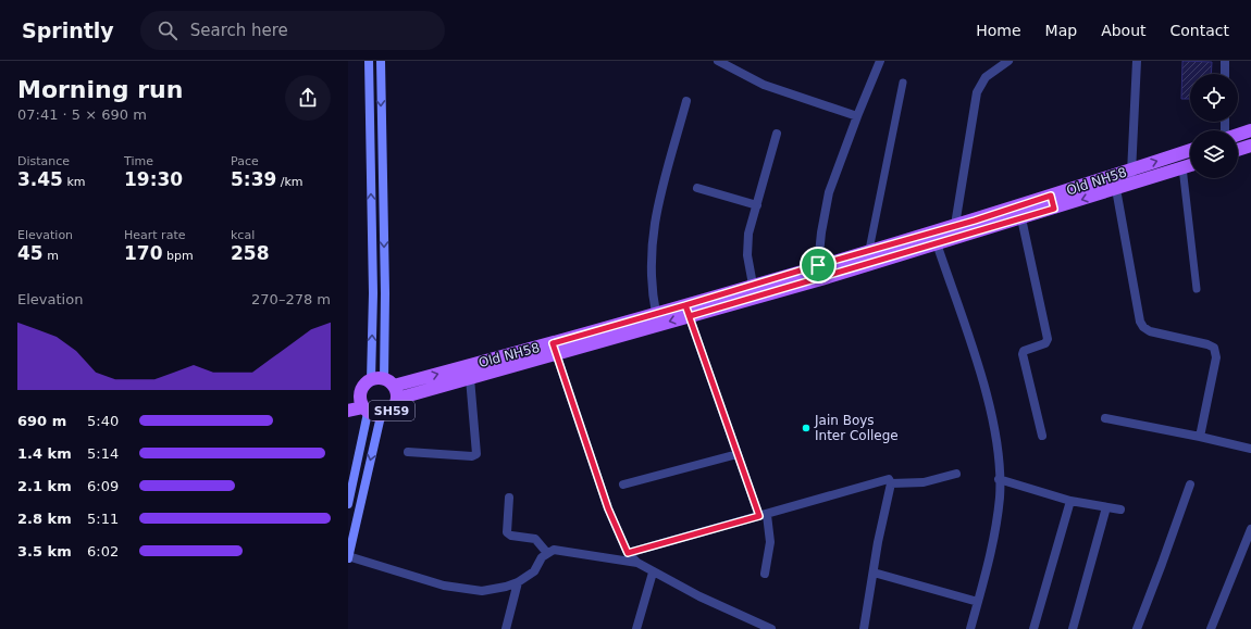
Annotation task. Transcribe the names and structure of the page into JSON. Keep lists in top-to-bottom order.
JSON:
{
  "streets": {
    "main road": ["Old NH58", "SH59"]
  },
  "crossings": [
    ["Old NH58", "SH59"]
  ],
  "places": ["Jain Boys Inter College"],
  "page": {
    "header": "Sprintly",
    "search": "Search here",
    "nav": [
      "Home",
      "Map",
      "About",
      "Contact"
    ],
    "heading": ["Morning run", "07:41 · 5 × 690 m"],
    "stats": [
      ["Distance", "3.45 km"],
      ["Time", "19:30"],
      ["Pace", "5:39 /km"],
      ["Elevation", "45 m"],
      ["Heart rate", "170 bpm"],
      ["kcal", "258"]
    ],
    "chart": ["Elevation", "270–278 m"],
    "list": [
      {
        "name": "690 m",
        "note": "5:40"
      },
      {
        "name": "1.4 km",
        "note": "5:14"
      },
      {
        "name": "2.1 km",
        "note": "6:09"
      },
      {
        "name": "2.8 km",
        "note": "5:11"
      },
      {
        "name": "3.5 km",
        "note": "6:02"
      }
    ]
  }
}
